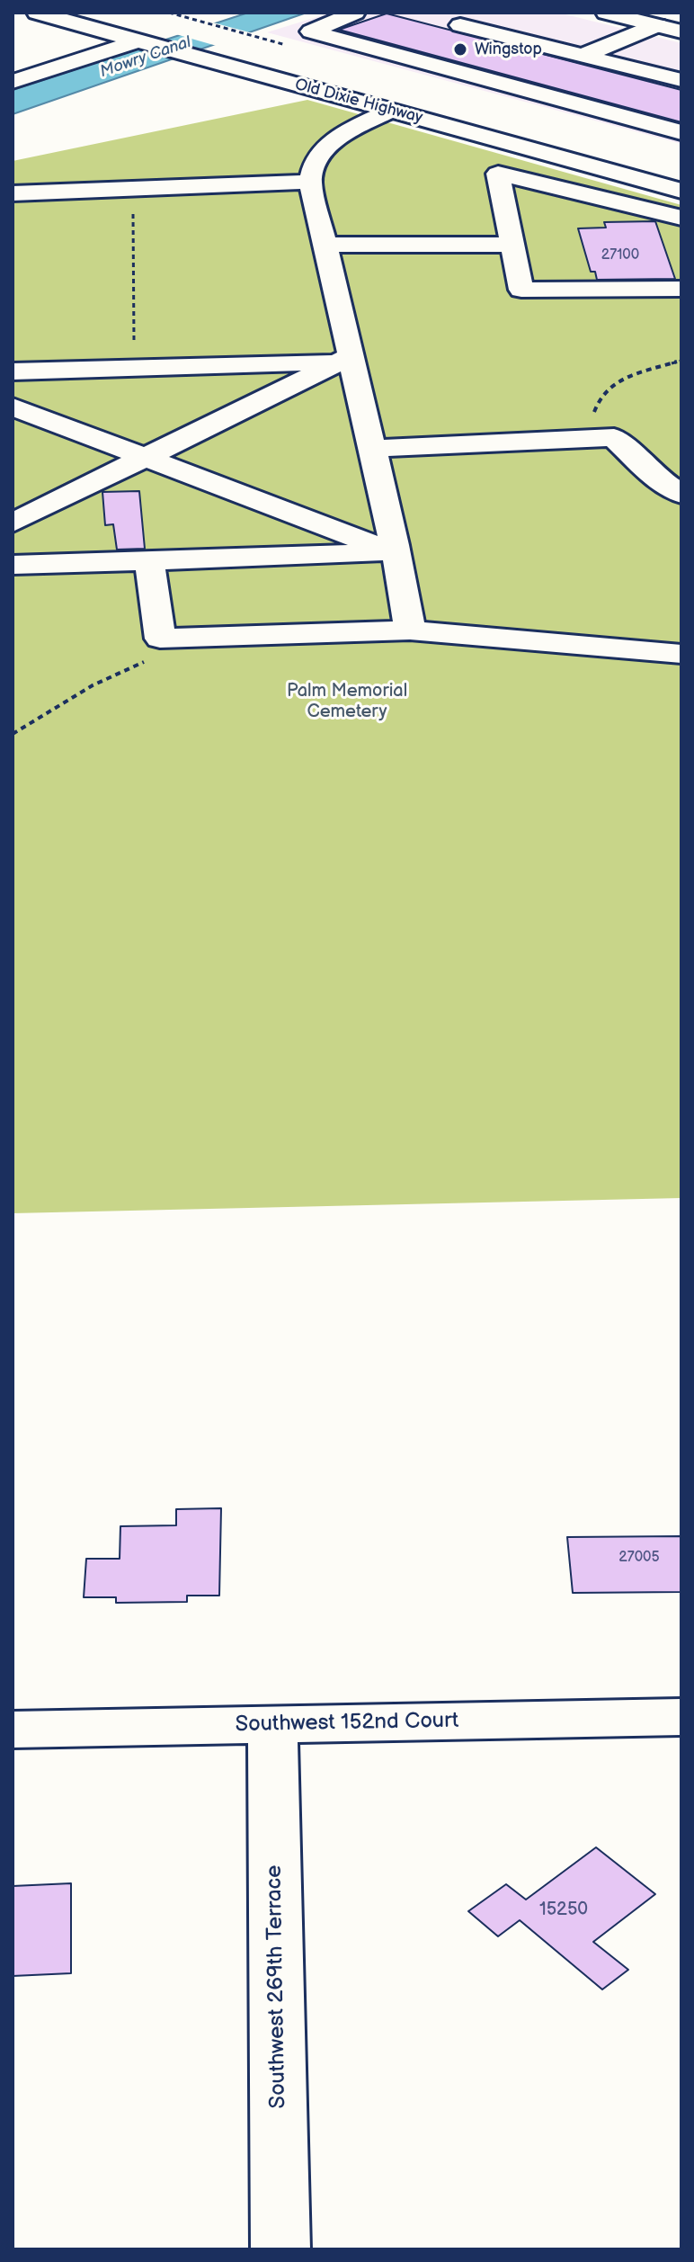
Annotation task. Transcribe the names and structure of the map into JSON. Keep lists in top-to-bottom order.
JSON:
{
  "streets": {
    "main road": ["Old Dixie Highway", "Southwest 152nd Court", "Southwest 269th Terrace"]
  },
  "crossings": [
    ["Southwest 152nd Court", "Southwest 269th Terrace"]
  ],
  "water": ["Mowry Canal"],
  "parks": ["Palm Memorial Cemetery"],
  "places": ["Wingstop"],
  "house_numbers": ["27100", "27005", "15250"]
}
